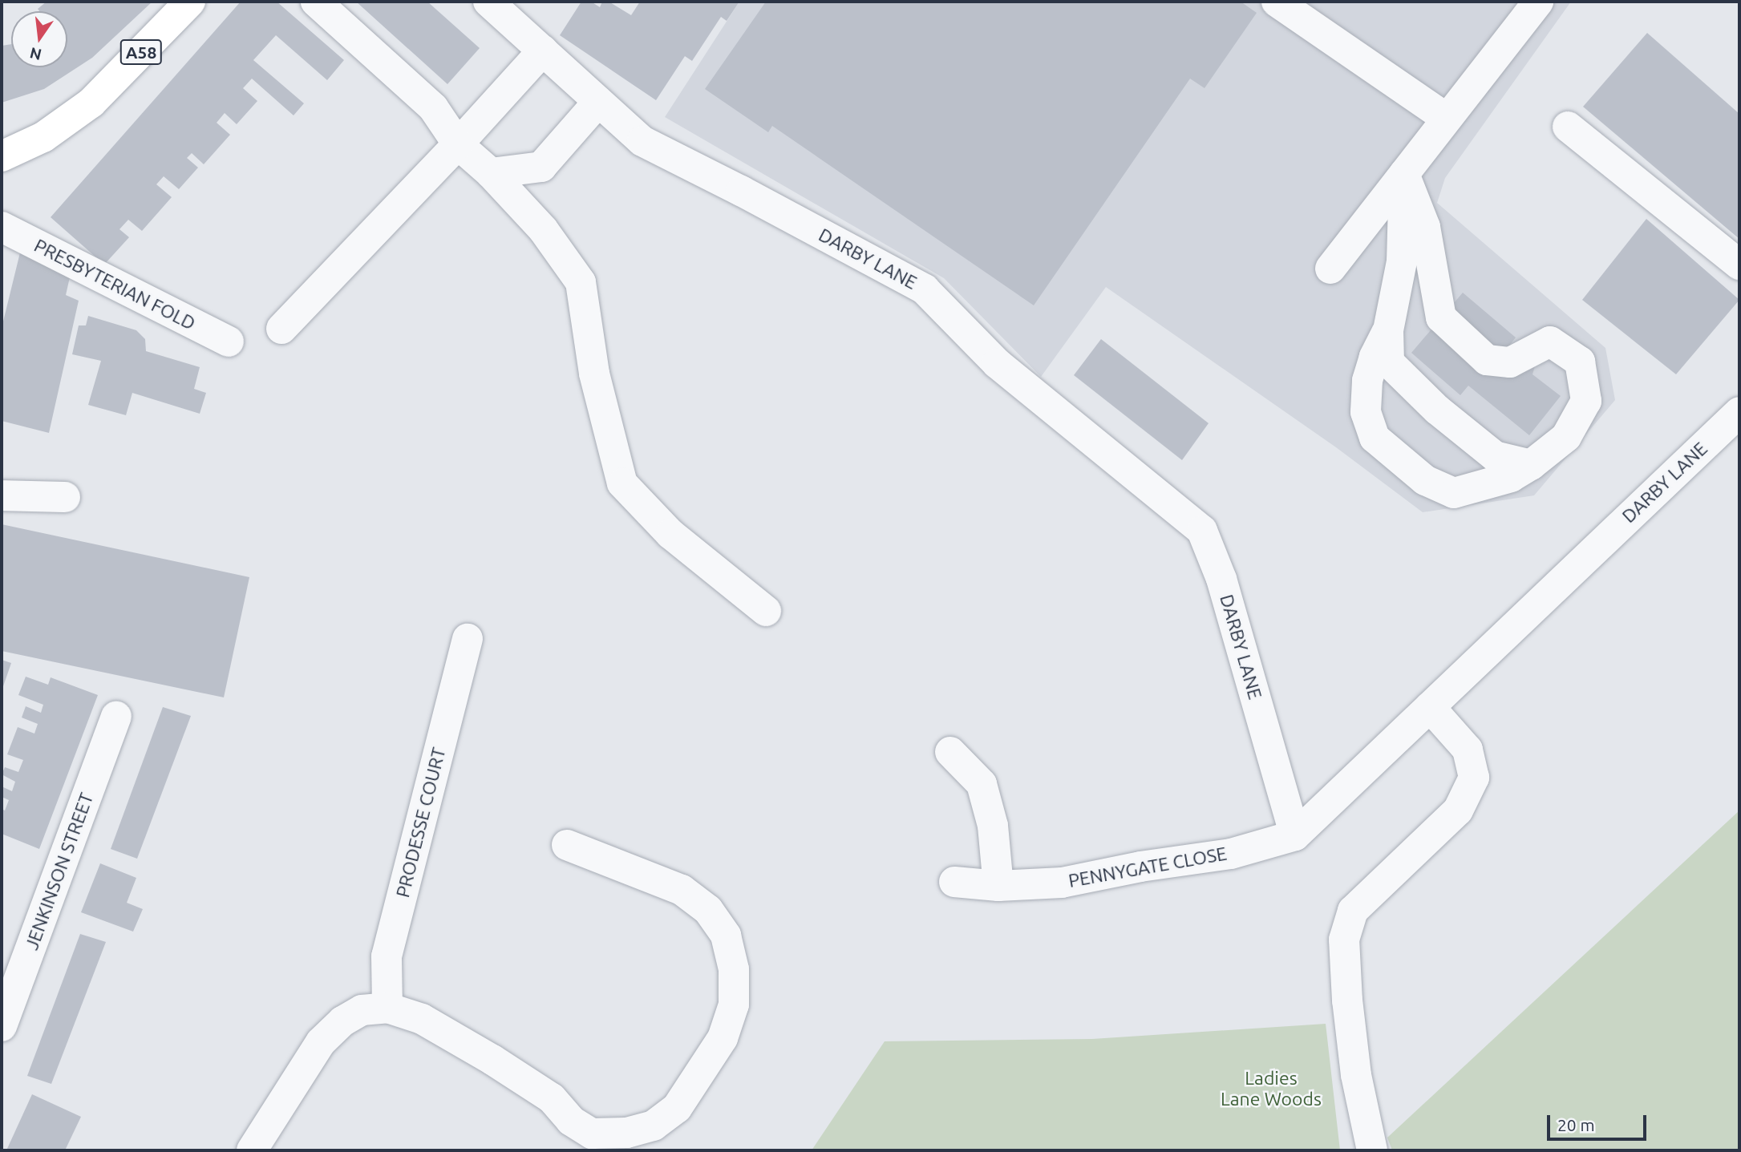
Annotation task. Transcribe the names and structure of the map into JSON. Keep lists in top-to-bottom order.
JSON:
{
  "streets": {
    "highway": ["A58"],
    "street": [
      "DARBY LANE",
      "PRESBYTERIAN FOLD",
      "PRODESSE COURT",
      "PENNYGATE CLOSE",
      "JENKINSON STREET"
    ]
  },
  "crossings": [
    ["DARBY LANE", "PENNYGATE CLOSE"]
  ],
  "parks": ["Ladies Lane Woods"],
  "scale_bar": "20 m",
  "north": "bottom"
}
